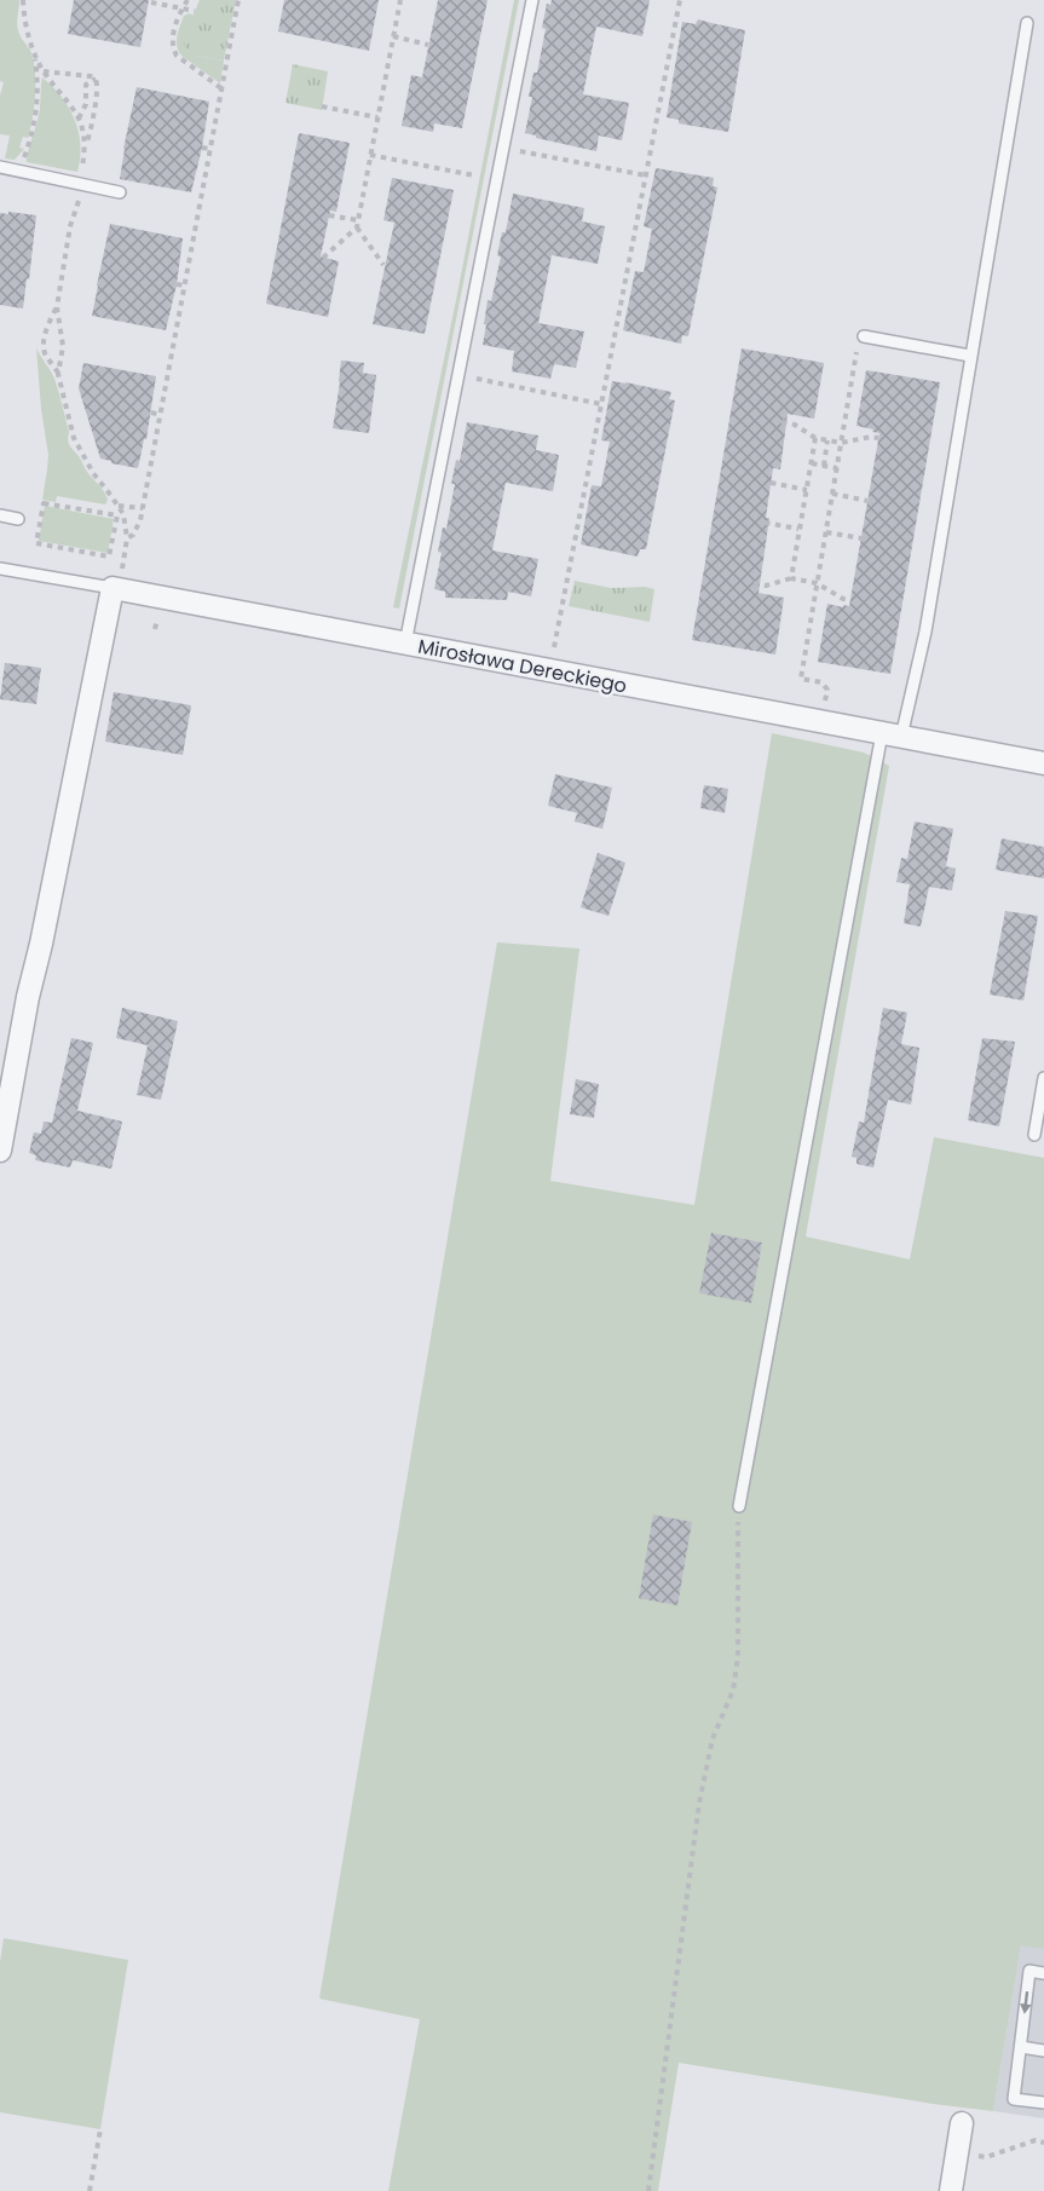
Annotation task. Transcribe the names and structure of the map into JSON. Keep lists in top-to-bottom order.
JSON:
{
  "streets": {
    "street": ["Mirosława Dereckiego"]
  }
}
